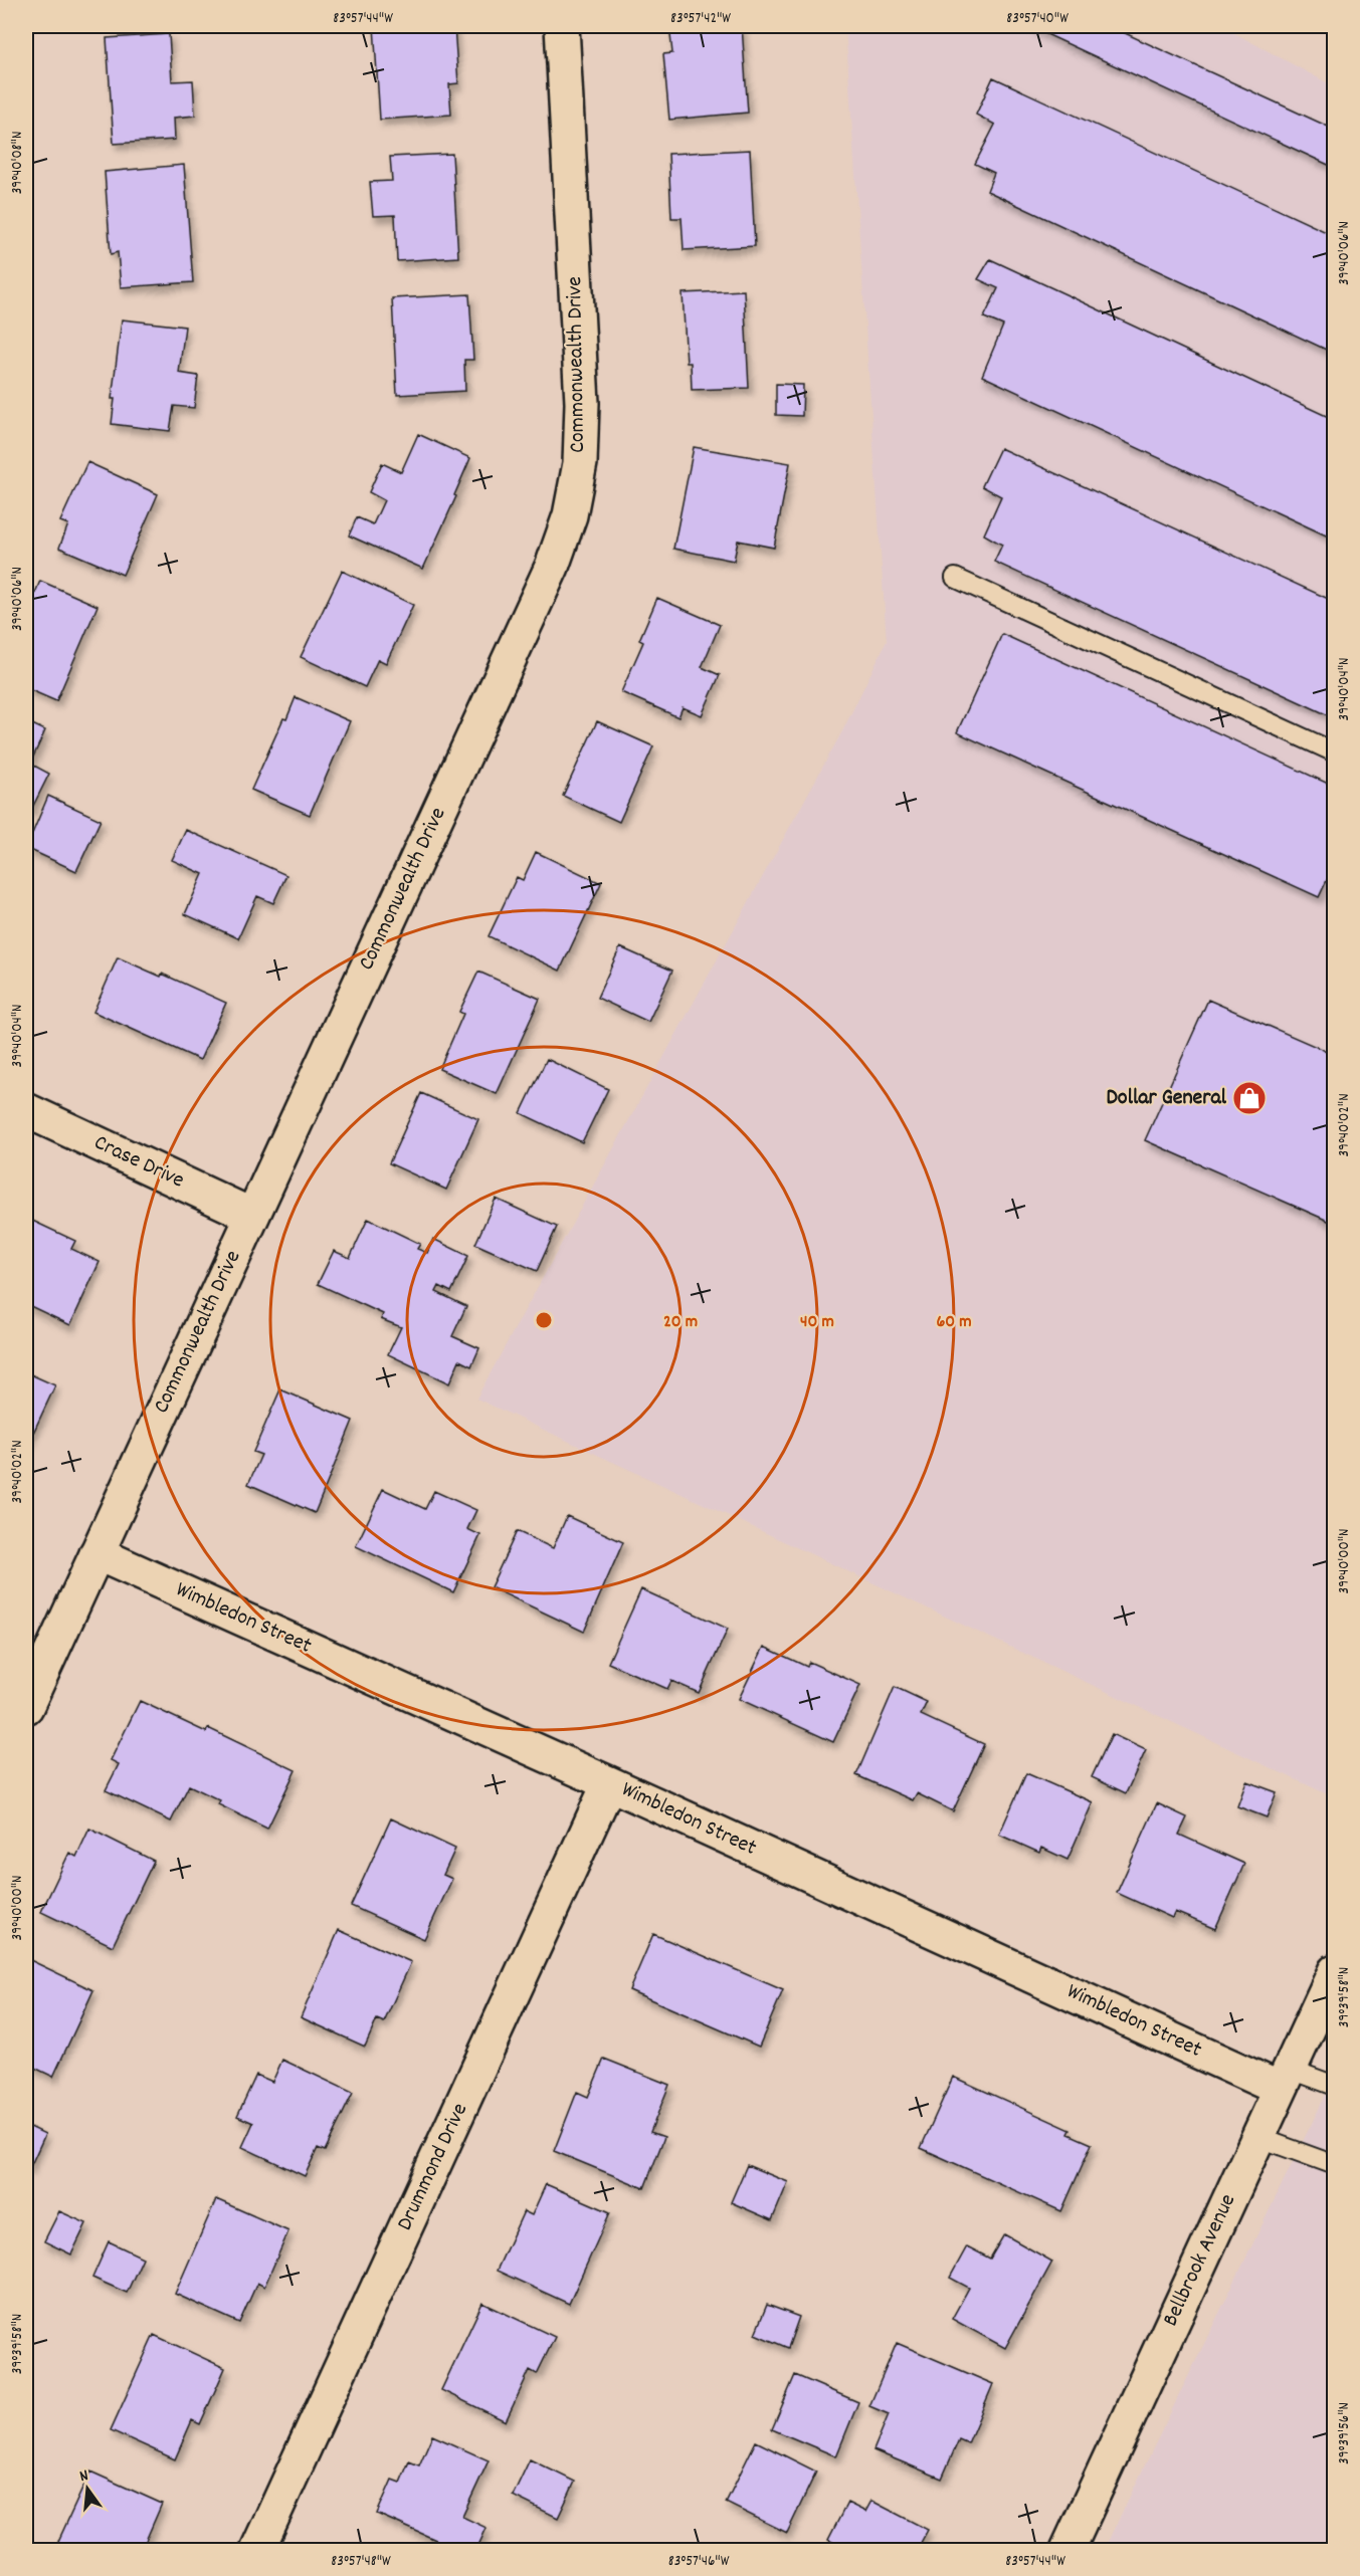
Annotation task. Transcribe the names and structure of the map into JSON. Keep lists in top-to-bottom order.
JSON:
{
  "streets": {
    "street": [
      "Commonwealth Drive",
      "Crase Drive",
      "Wimbledon Street",
      "Drummond Drive",
      "Bellbrook Avenue"
    ]
  },
  "crossings": [
    ["Commonwealth Drive", "Crase Drive"],
    ["Commonwealth Drive", "Wimbledon Street"],
    ["Wimbledon Street", "Drummond Drive"],
    ["Wimbledon Street", "Bellbrook Avenue"]
  ],
  "places": {
    "shop": ["Dollar General"]
  },
  "north": "top",
  "coordinates": [
    "83°57'44\"W",
    "83°57'42\"W",
    "83°57'40\"W",
    "39°40'08\"N",
    "39°40'06\"N",
    "39°40'04\"N",
    "39°40'02\"N",
    "39°40'00\"N",
    "39°39'58\"N",
    "39°39'56\"N",
    "83°57'48\"W",
    "83°57'46\"W"
  ],
  "rings": ["20 m", "40 m", "60 m"]
}
